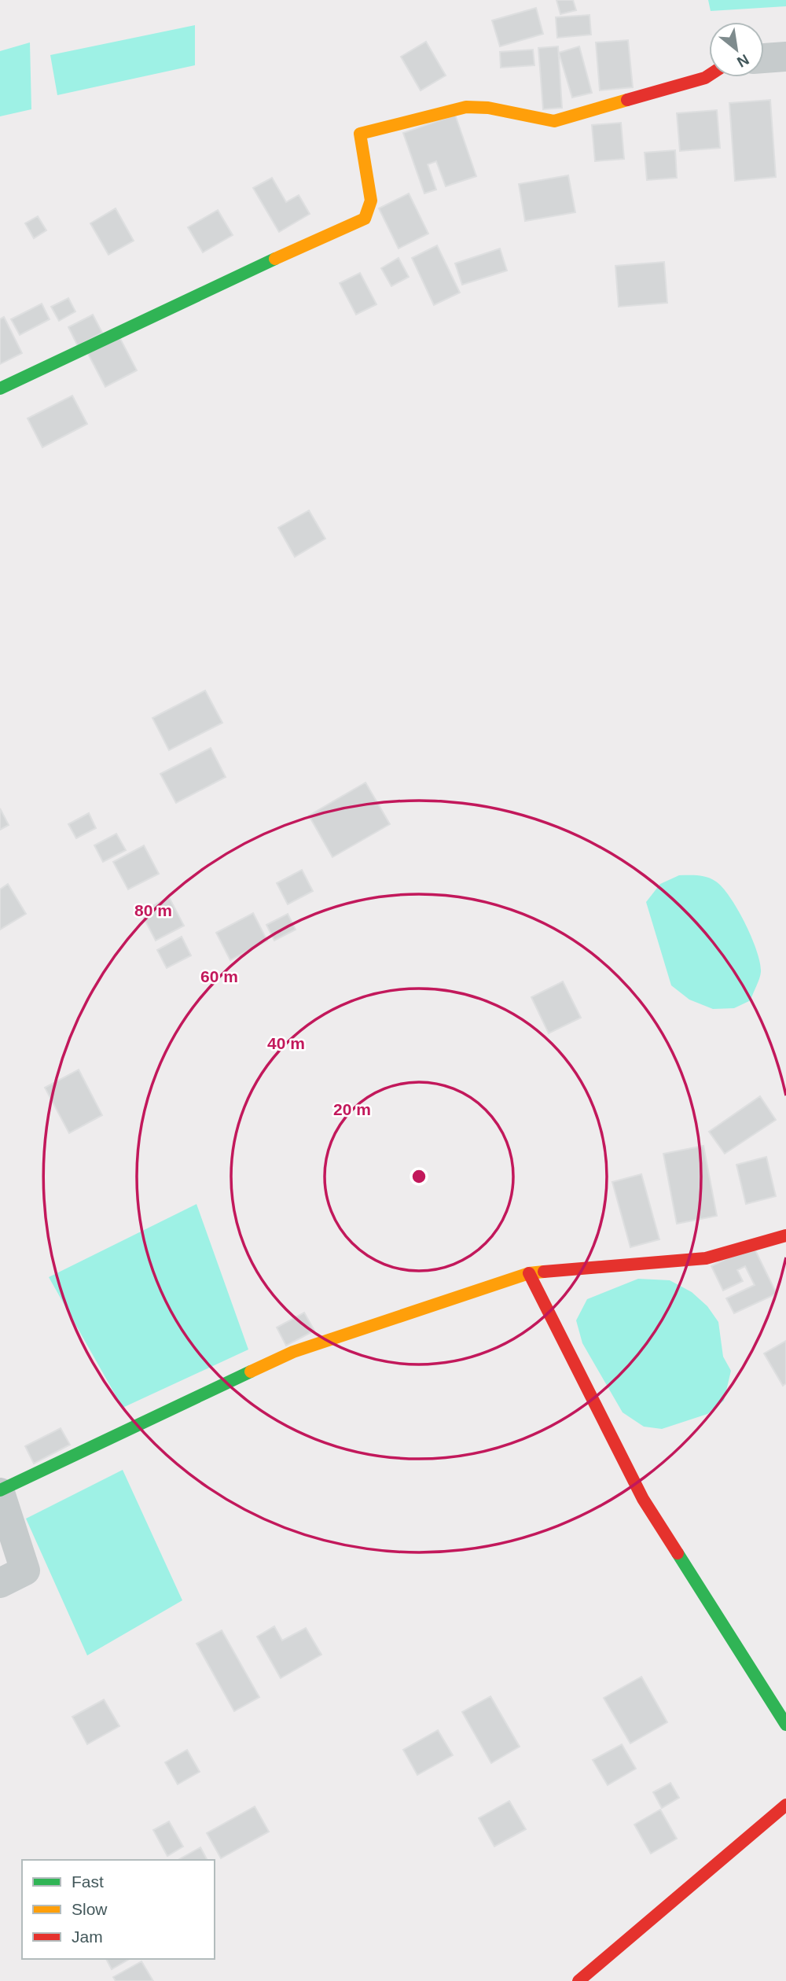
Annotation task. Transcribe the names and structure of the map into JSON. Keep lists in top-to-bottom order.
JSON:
{
  "legend": ["Fast", "Slow", "Jam"],
  "north": "bottom right",
  "rings": [
    "80 m",
    "60 m",
    "40 m",
    "20 m"
  ]
}
